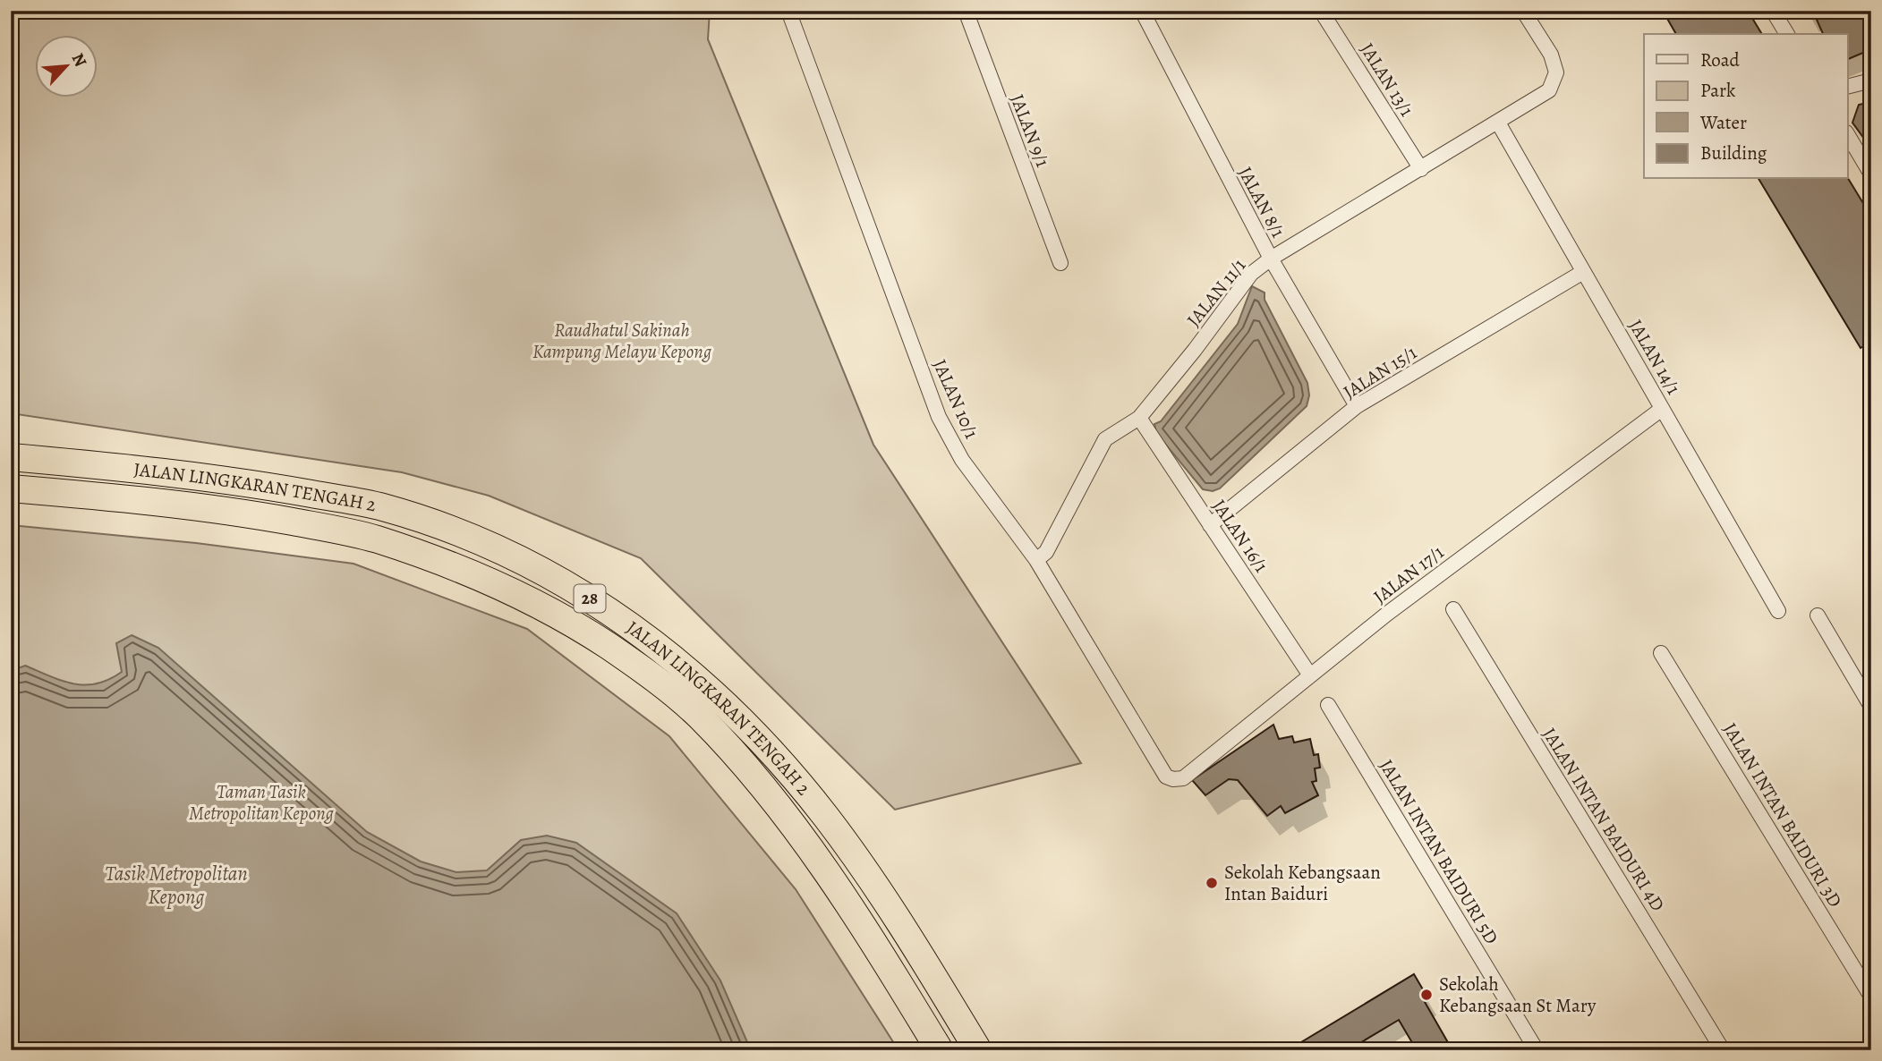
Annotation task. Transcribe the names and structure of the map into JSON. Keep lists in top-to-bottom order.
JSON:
{
  "streets": {
    "highway": ["JALAN LINGKARAN TENGAH 2", "28"],
    "street": [
      "JALAN 13/1",
      "JALAN 9/1",
      "JALAN 8/1",
      "JALAN 11/1",
      "JALAN 14/1",
      "JALAN 15/1",
      "JALAN 10/1",
      "JALAN 16/1",
      "JALAN 17/1",
      "JALAN INTAN BAIDURI 3D",
      "JALAN INTAN BAIDURI 4D",
      "JALAN INTAN BAIDURI 5D"
    ]
  },
  "crossings": [
    ["JALAN 13/1", "JALAN 11/1"],
    ["JALAN 8/1", "JALAN 11/1"],
    ["JALAN 8/1", "JALAN 15/1"],
    ["JALAN 11/1", "JALAN 14/1"],
    ["JALAN 11/1", "JALAN 10/1"],
    ["JALAN 11/1", "JALAN 16/1"],
    ["JALAN 14/1", "JALAN 15/1"],
    ["JALAN 14/1", "JALAN 17/1"],
    ["JALAN 15/1", "JALAN 16/1"],
    ["JALAN 10/1", "JALAN 17/1"],
    ["JALAN 16/1", "JALAN 17/1"]
  ],
  "water": ["Tasik Metropolitan Kepong"],
  "parks": ["Raudhatul Sakinah Kampung Melayu Kepong", "Taman Tasik Metropolitan Kepong"],
  "places": ["Sekolah Kebangsaan Intan Baiduri", "Sekolah Kebangsaan St Mary"],
  "legend": [
    "Road",
    "Park",
    "Water",
    "Building"
  ],
  "north": "top right"
}
